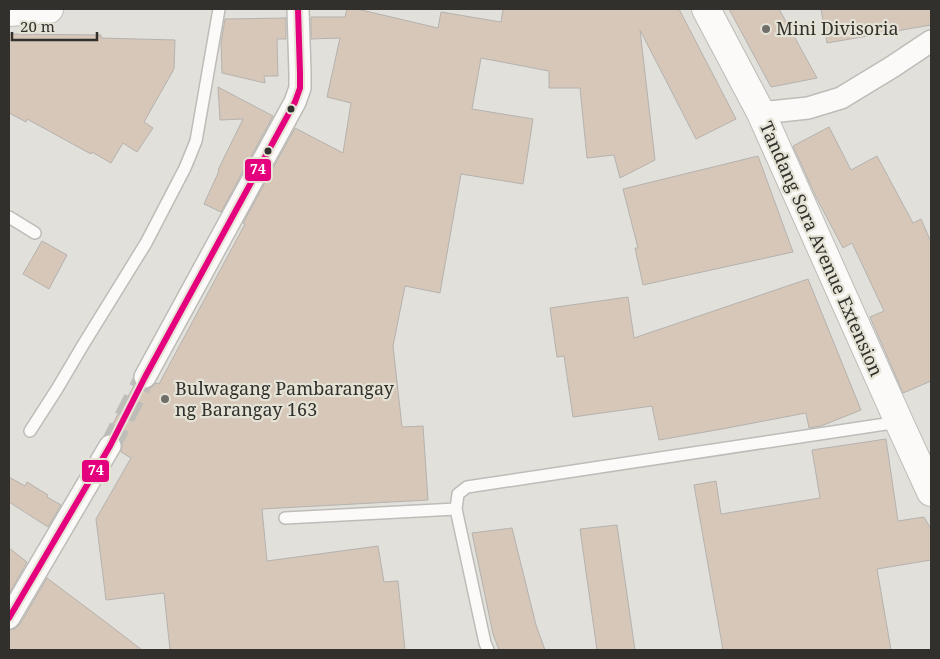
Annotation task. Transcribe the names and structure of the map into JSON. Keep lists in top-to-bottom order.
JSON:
{
  "streets": {
    "main road": ["Tandang Sora Avenue Extension"]
  },
  "places": ["Mini Divisoria", "Bulwagang Pambarangay ng Barangay 163"],
  "lines": ["transit line 74"],
  "scale_bar": "20 m"
}
